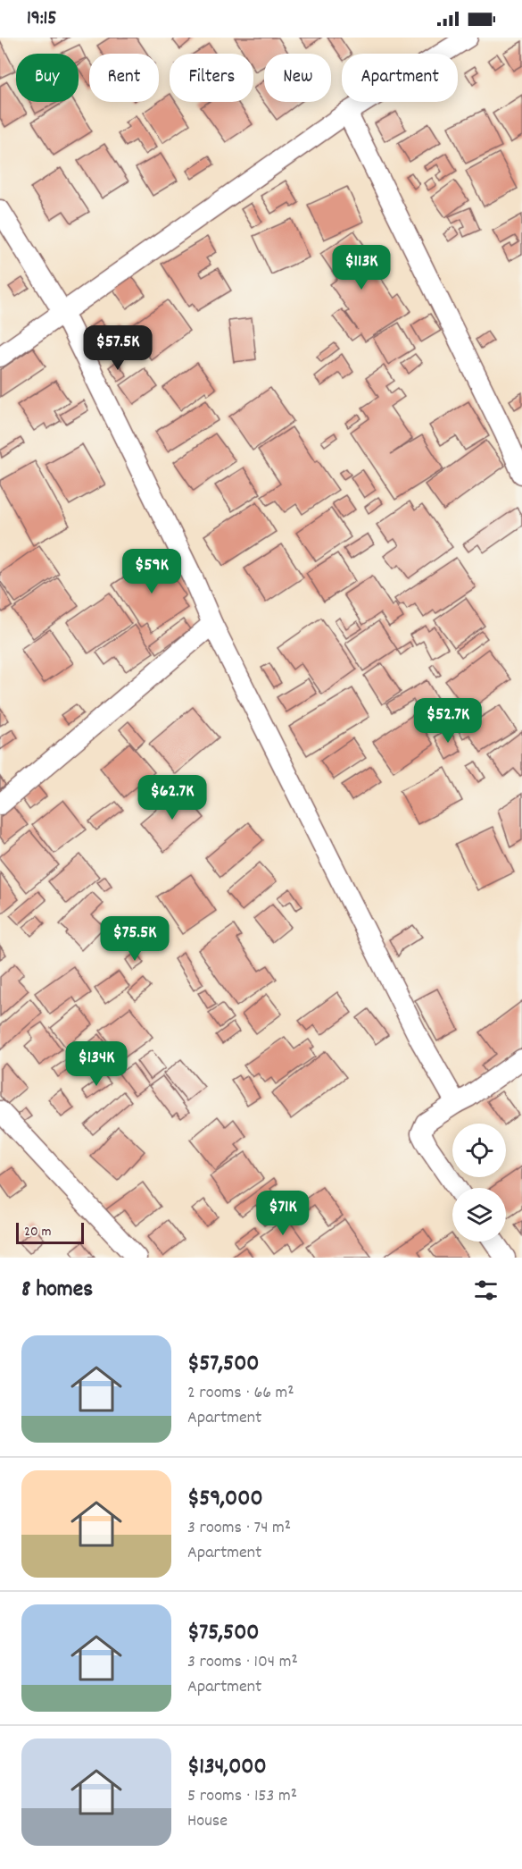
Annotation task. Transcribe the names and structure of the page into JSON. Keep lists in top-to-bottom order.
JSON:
{
  "scale_bar": "20 m",
  "page": {
    "status": "19:15",
    "chip": [
      "Buy",
      "Rent",
      "Filters",
      "New",
      "Apartment"
    ],
    "price": [
      "$113K",
      "$57.5K",
      "$59K",
      "$52.7K",
      "$62.7K",
      "$75.5K",
      "$134K",
      "$71K"
    ],
    "scale": "20 m",
    "heading": "8 homes",
    "list": [
      {
        "name": "$57,500",
        "note": "2 rooms · 66 m² · Apartment"
      },
      {
        "name": "$59,000",
        "note": "3 rooms · 74 m² · Apartment"
      },
      {
        "name": "$75,500",
        "note": "3 rooms · 104 m² · Apartment"
      },
      {
        "name": "$134,000",
        "note": "5 rooms · 153 m² · House"
      }
    ]
  }
}
